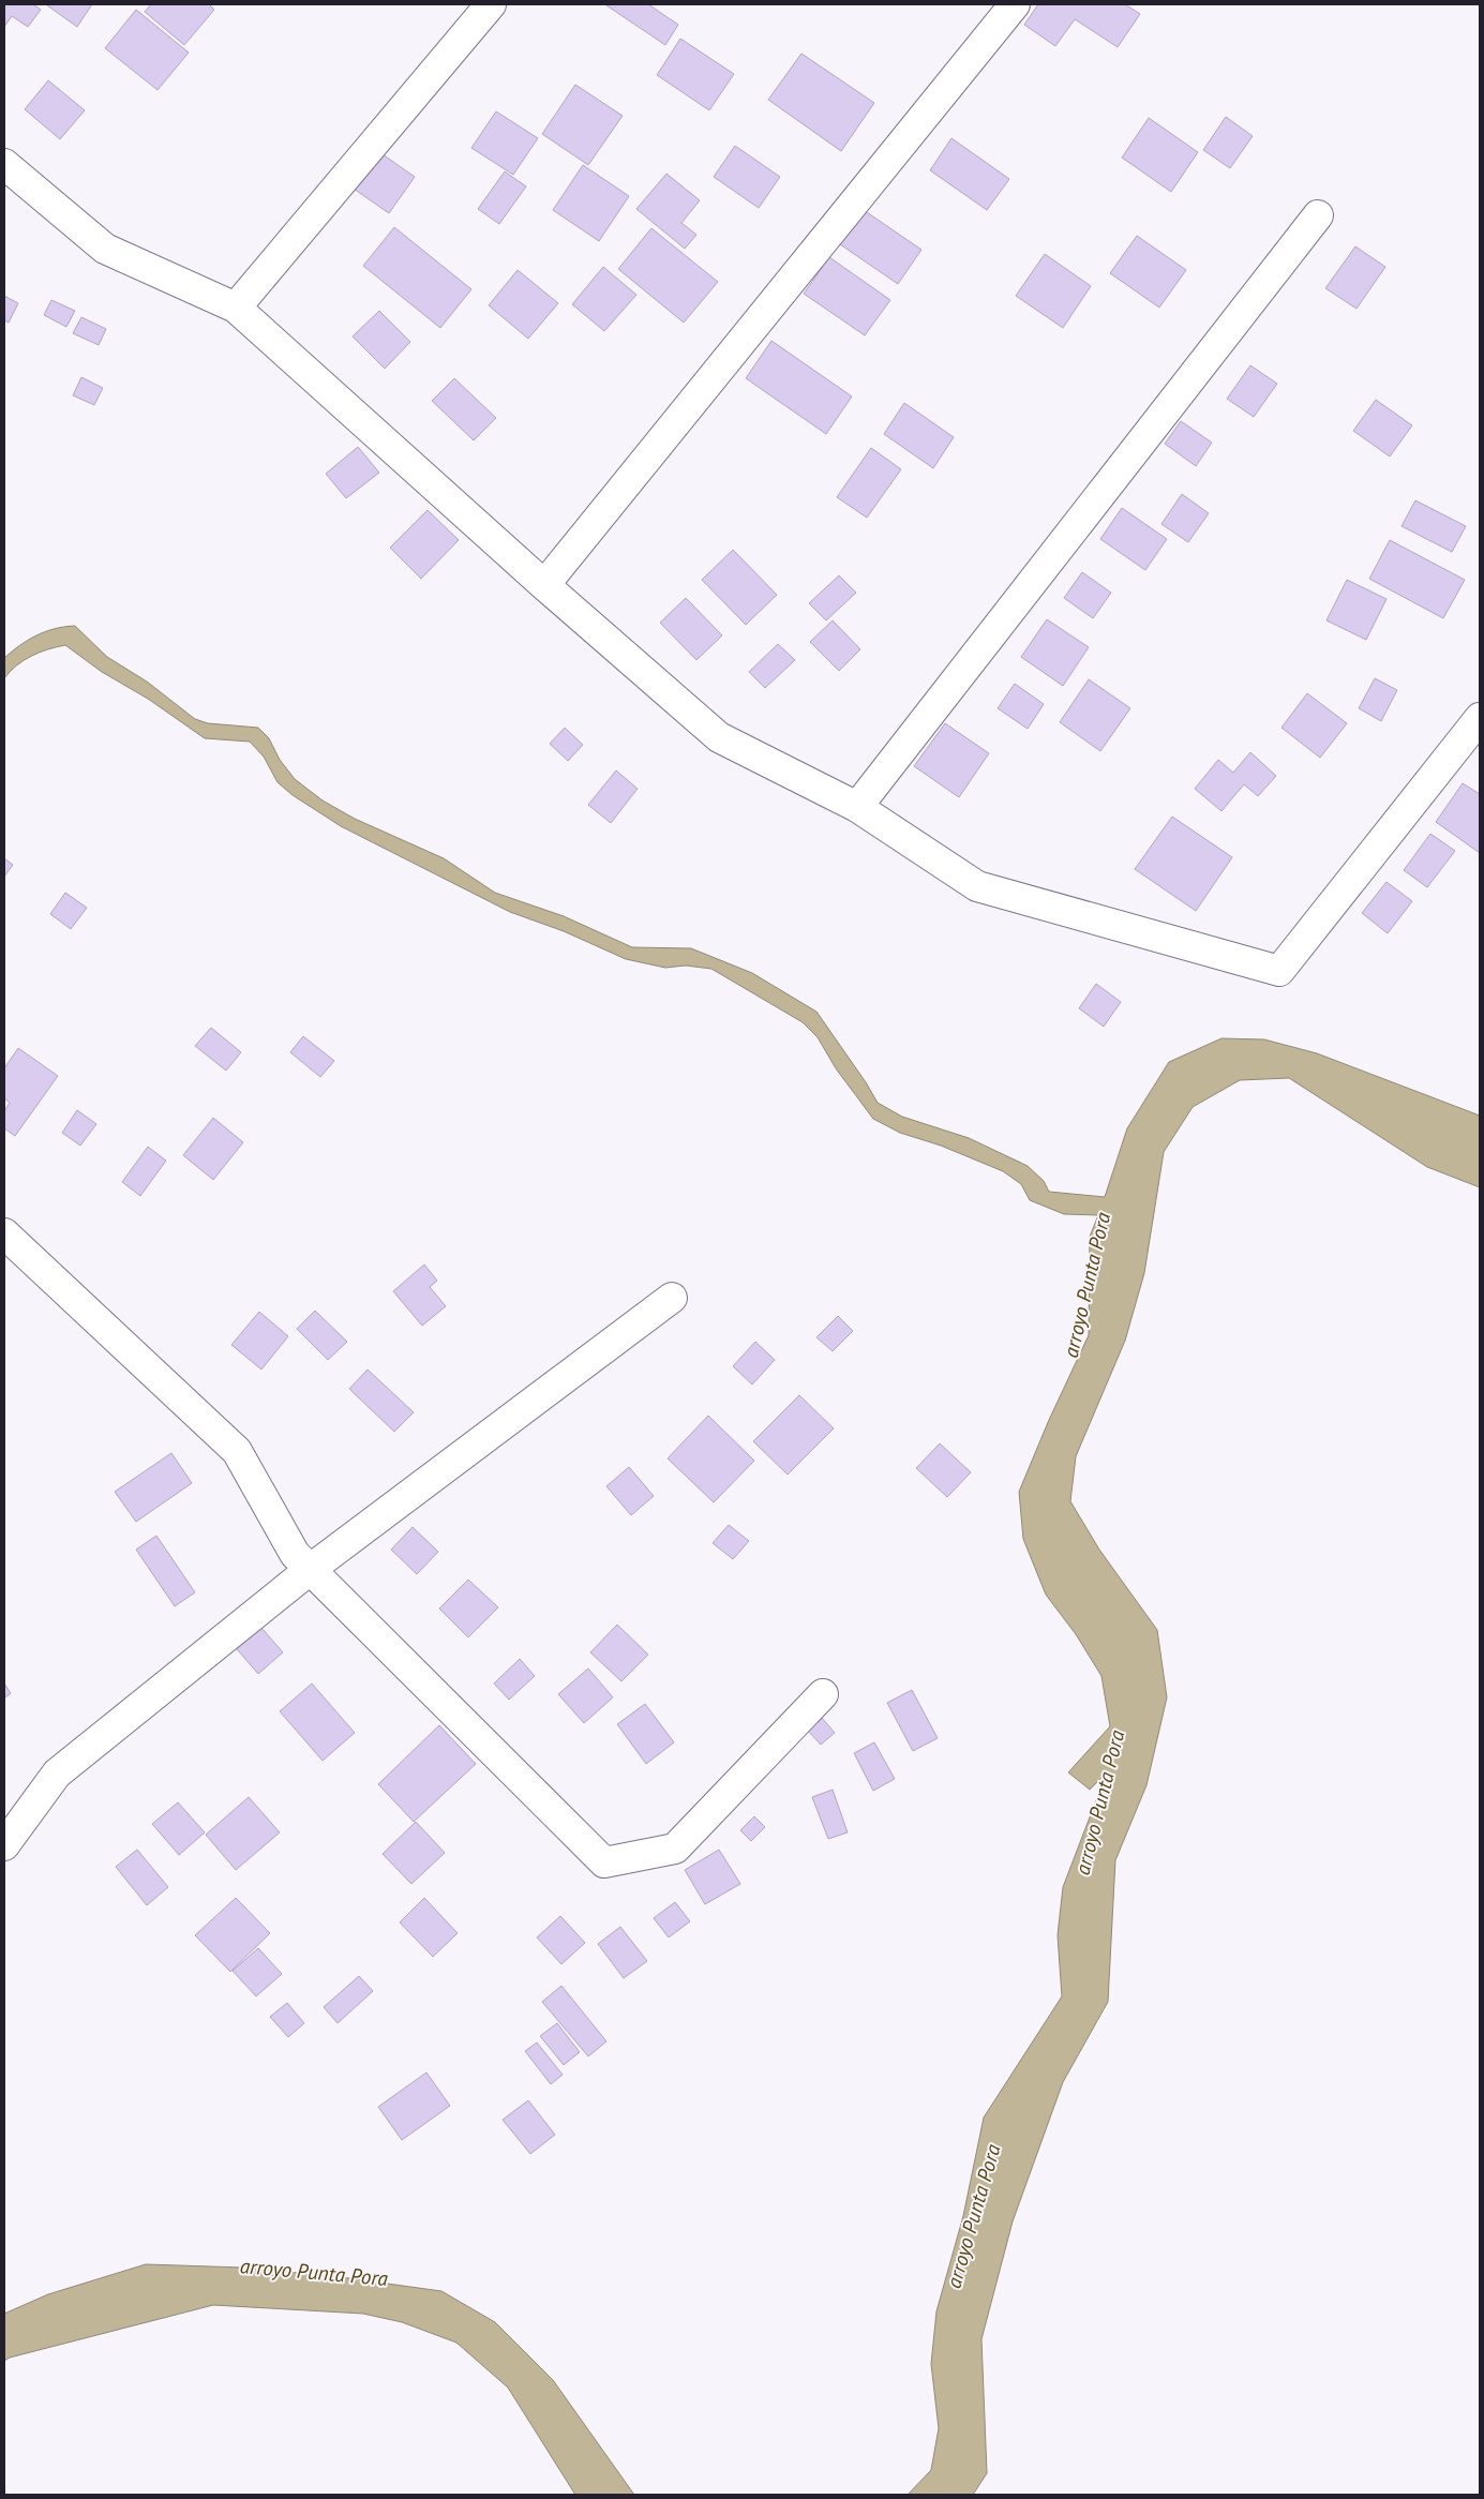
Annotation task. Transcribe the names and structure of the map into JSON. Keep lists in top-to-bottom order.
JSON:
{
  "water": ["arroyo Punta Pora"]
}
